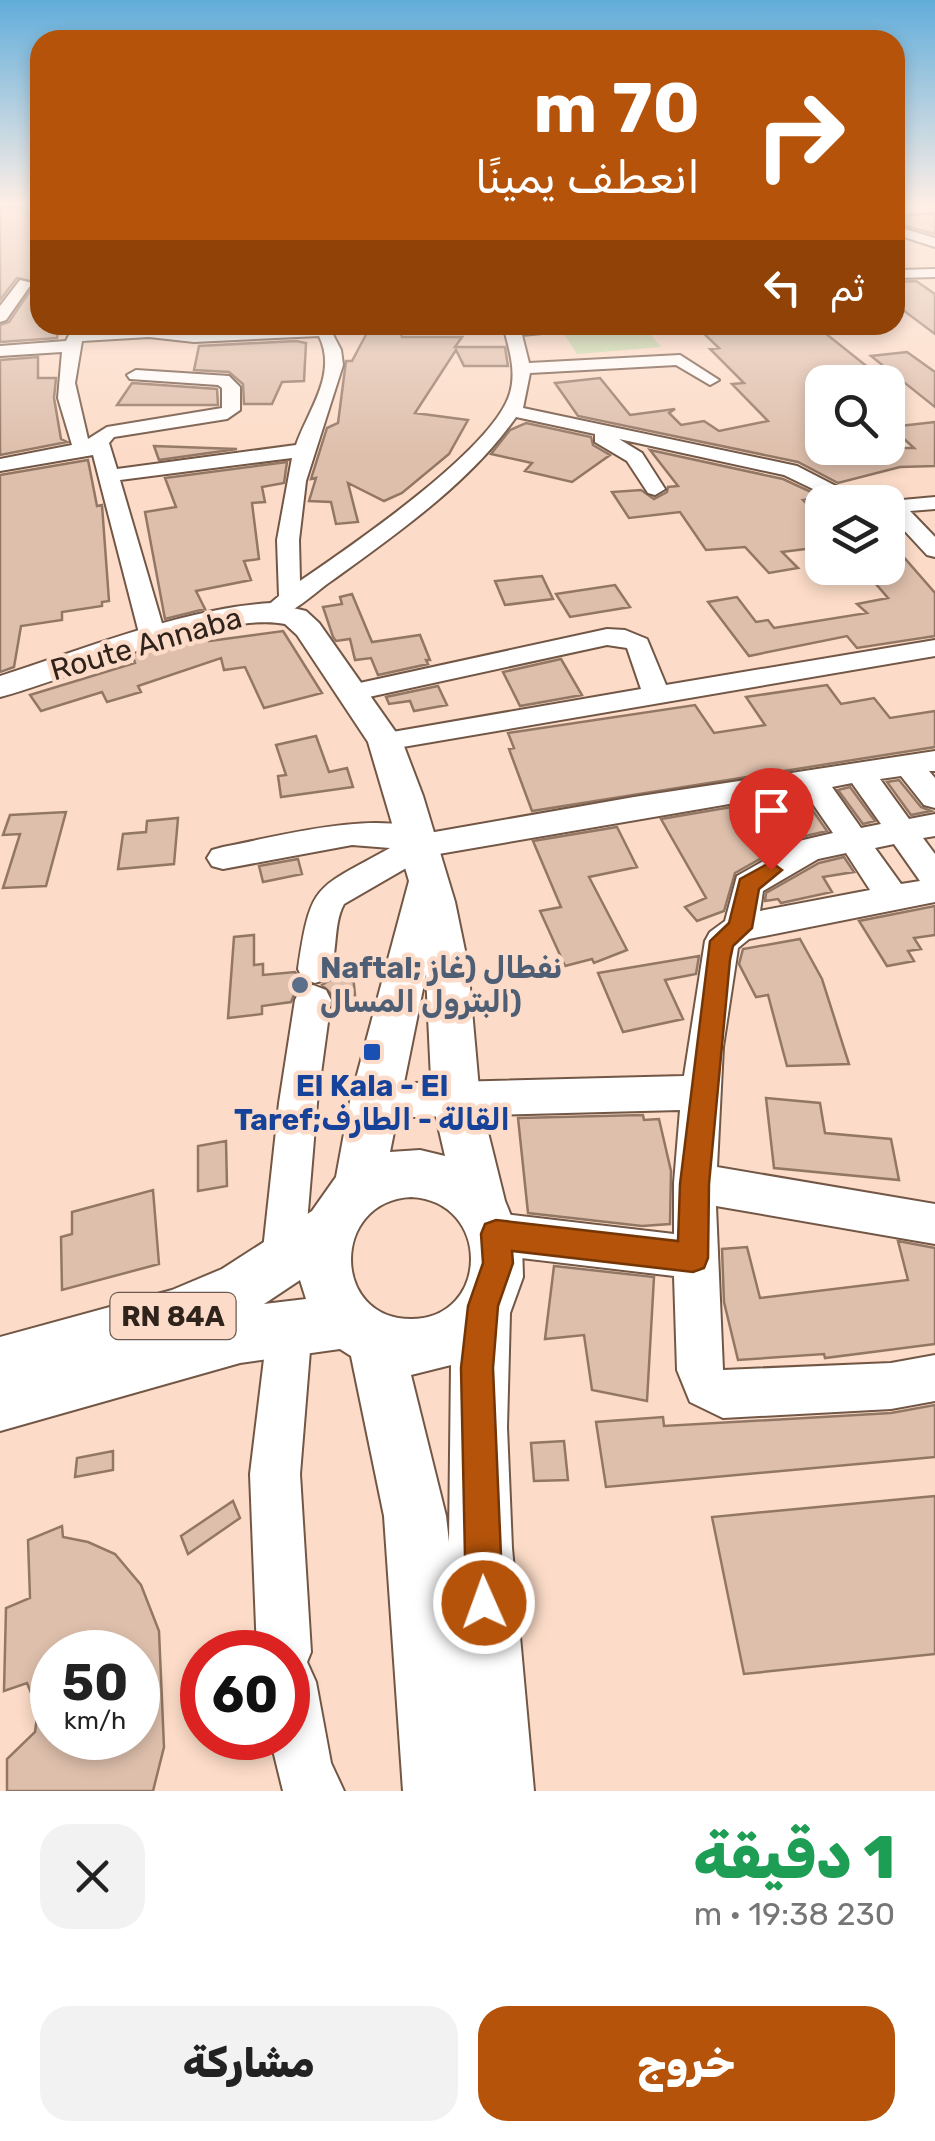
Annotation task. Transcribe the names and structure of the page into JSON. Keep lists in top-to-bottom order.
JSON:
{
  "streets": {
    "main road": ["Route Annaba", "RN 84A"]
  },
  "crossings": [
    ["Route Annaba", "RN 84A"]
  ],
  "places": {
    "other": ["Naftal; نفطال (غاز البترول المسال)"],
    "transit": ["El Kala - El Taref;القالة - الطارف"]
  },
  "page": {
    "turn": ["70 m", "انعطف يمينًا"],
    "then": "ثم",
    "speed": "50 km/h",
    "limit": "60",
    "heading": ["1 دقيقة", "230 m · 19:38"],
    "buttons": ["خروج", "مشاركة"]
  }
}
